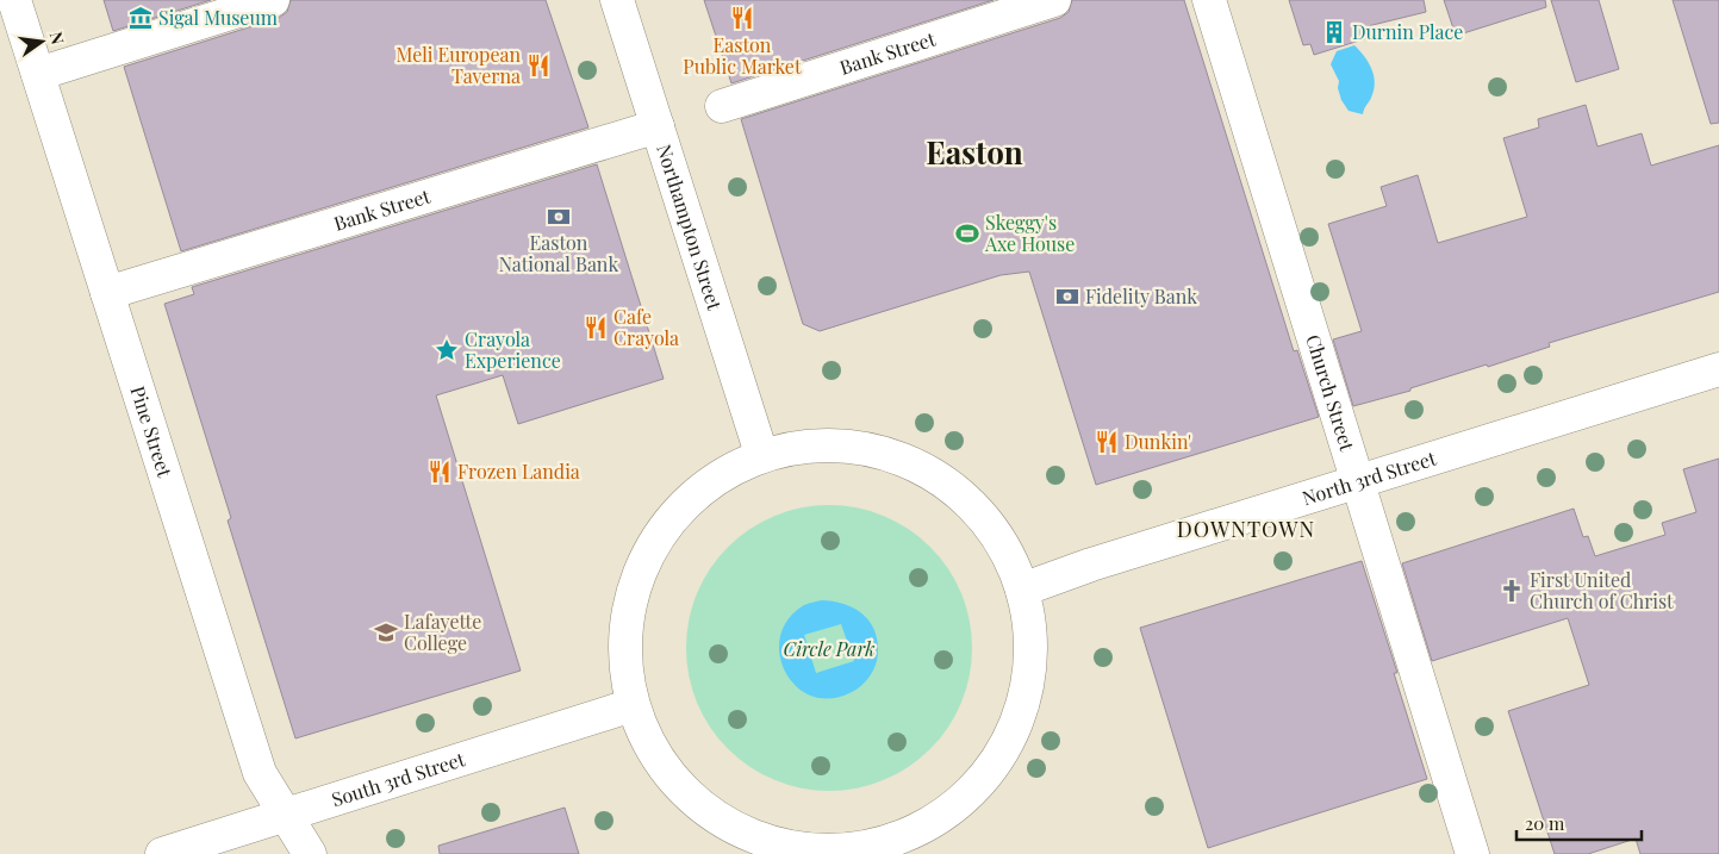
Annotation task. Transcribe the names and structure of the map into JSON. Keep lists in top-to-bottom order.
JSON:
{
  "streets": {
    "main road": [
      "Bank Street",
      "Northampton Street",
      "Church Street",
      "Pine Street",
      "North 3rd Street",
      "South 3rd Street"
    ]
  },
  "crossings": [
    ["Bank Street", "Northampton Street"],
    ["Bank Street", "Pine Street"],
    ["Church Street", "North 3rd Street"],
    ["Pine Street", "South 3rd Street"]
  ],
  "districts": ["Easton", "DOWNTOWN"],
  "parks": ["Circle Park"],
  "places": {
    "museum": ["Sigal Museum"],
    "restaurant": [
      "Easton Public Market",
      "Meli European Taverna",
      "Cafe Crayola",
      "Dunkin'",
      "Frozen Landia"
    ],
    "building": ["Durnin Place"],
    "bank": ["Easton National Bank", "Fidelity Bank"],
    "sports": ["Skeggy's Axe House"],
    "place": ["Crayola Experience"],
    "church": ["First United Church of Christ"],
    "school or university": ["Lafayette College"]
  },
  "scale_bar": "20 m",
  "north": "right"
}
